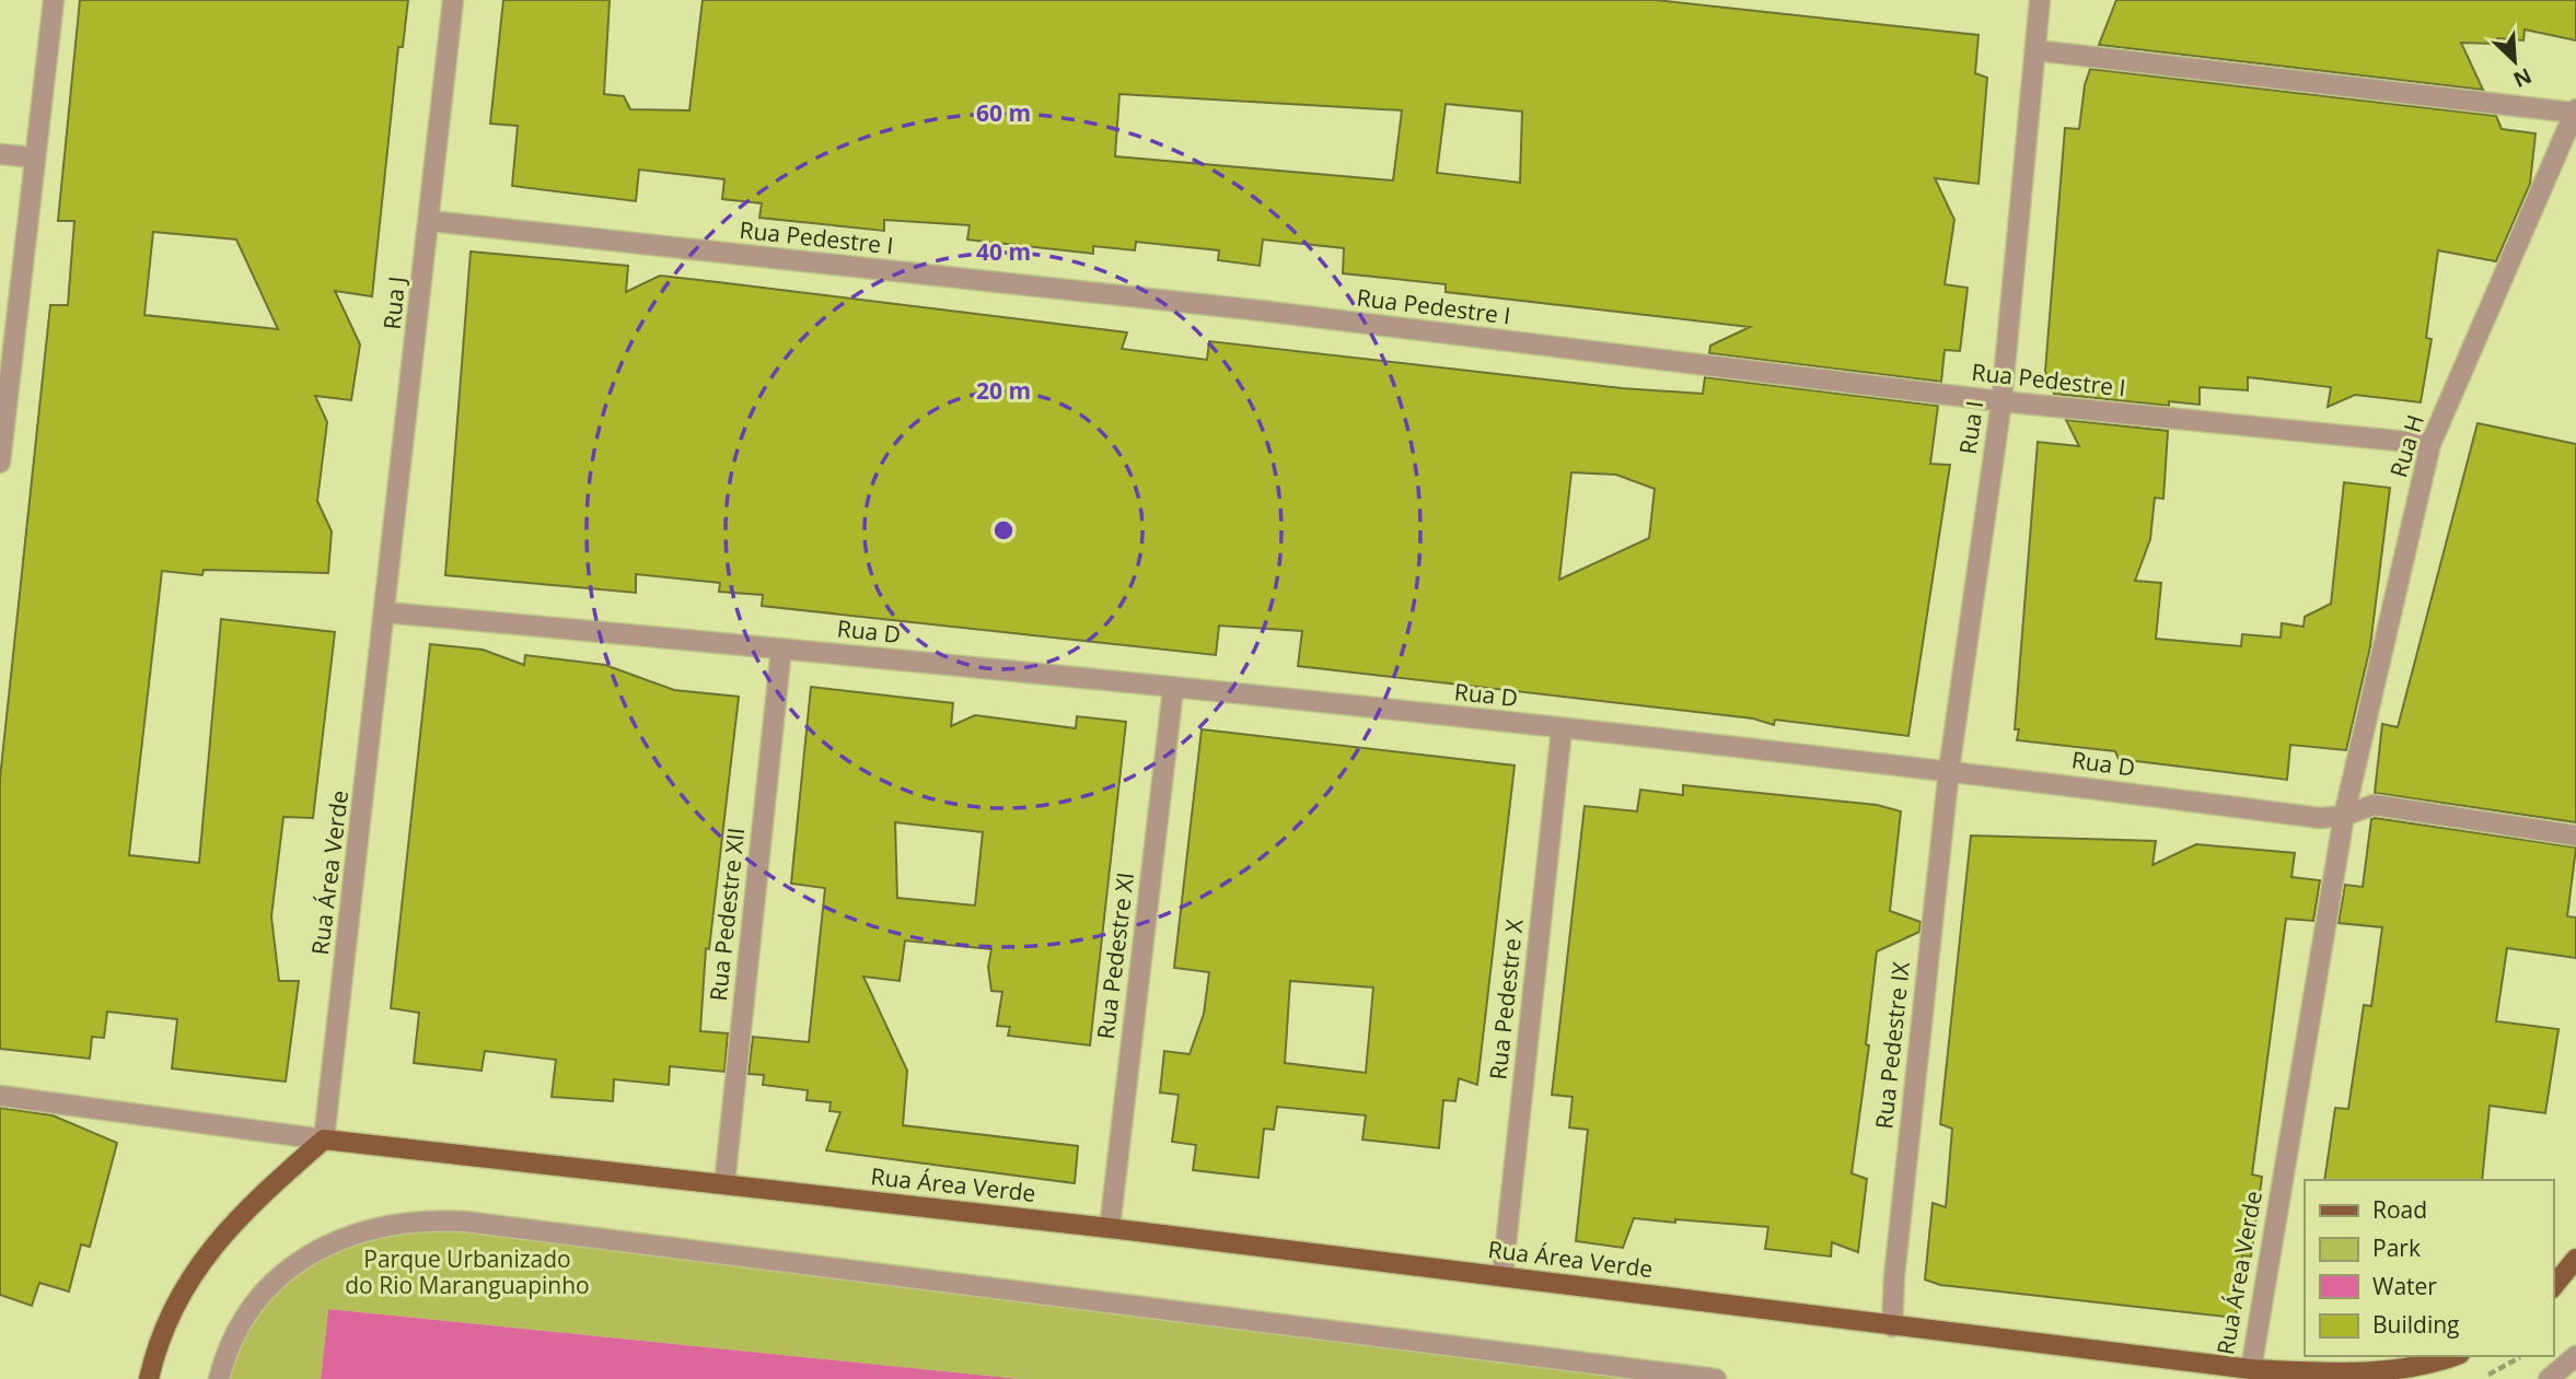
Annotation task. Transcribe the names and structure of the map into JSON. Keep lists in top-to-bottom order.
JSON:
{
  "streets": {
    "main road": ["Rua Área Verde"],
    "street": [
      "Rua Pedestre I",
      "Rua J",
      "Rua I",
      "Rua H",
      "Rua D",
      "Rua Pedestre XII",
      "Rua Pedestre XI",
      "Rua Pedestre X",
      "Rua Pedestre IX"
    ]
  },
  "crossings": [
    ["Rua Pedestre I", "Rua J"],
    ["Rua Pedestre I", "Rua I"],
    ["Rua Pedestre I", "Rua H"],
    ["Rua J", "Rua D"],
    ["Rua J", "Rua Área Verde"],
    ["Rua I", "Rua D"],
    ["Rua I", "Rua Pedestre IX"],
    ["Rua H", "Rua D"],
    ["Rua H", "Rua Área Verde"],
    ["Rua D", "Rua Área Verde"],
    ["Rua D", "Rua Pedestre XII"],
    ["Rua D", "Rua Pedestre XI"],
    ["Rua D", "Rua Pedestre X"],
    ["Rua D", "Rua Pedestre IX"],
    ["Rua Área Verde", "Rua Pedestre XII"],
    ["Rua Área Verde", "Rua Pedestre XI"],
    ["Rua Área Verde", "Rua Pedestre X"],
    ["Rua Área Verde", "Rua Pedestre IX"]
  ],
  "parks": ["Parque Urbanizado do Rio Maranguapinho"],
  "legend": [
    "Road",
    "Park",
    "Water",
    "Building"
  ],
  "north": "bottom right",
  "rings": ["60 m", "40 m", "20 m"]
}
